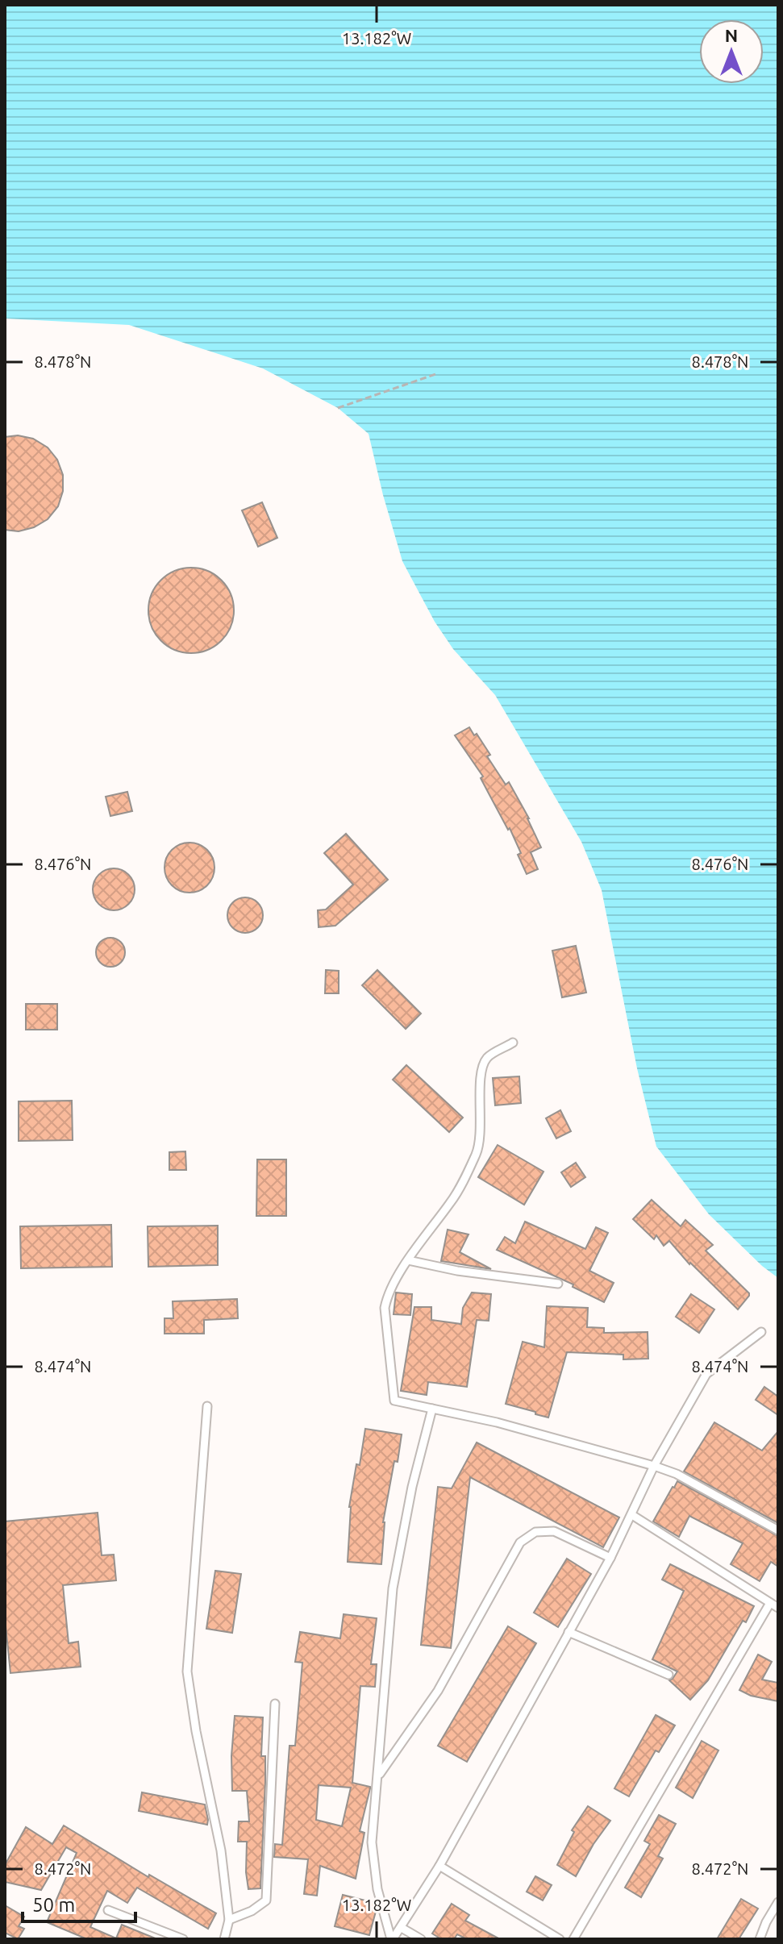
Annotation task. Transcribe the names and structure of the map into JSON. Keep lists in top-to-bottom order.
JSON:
{
  "scale_bar": "50 m",
  "north": "top",
  "coordinates": [
    "13.182°W",
    "8.478°N",
    "8.476°N",
    "8.474°N",
    "8.472°N"
  ]
}
